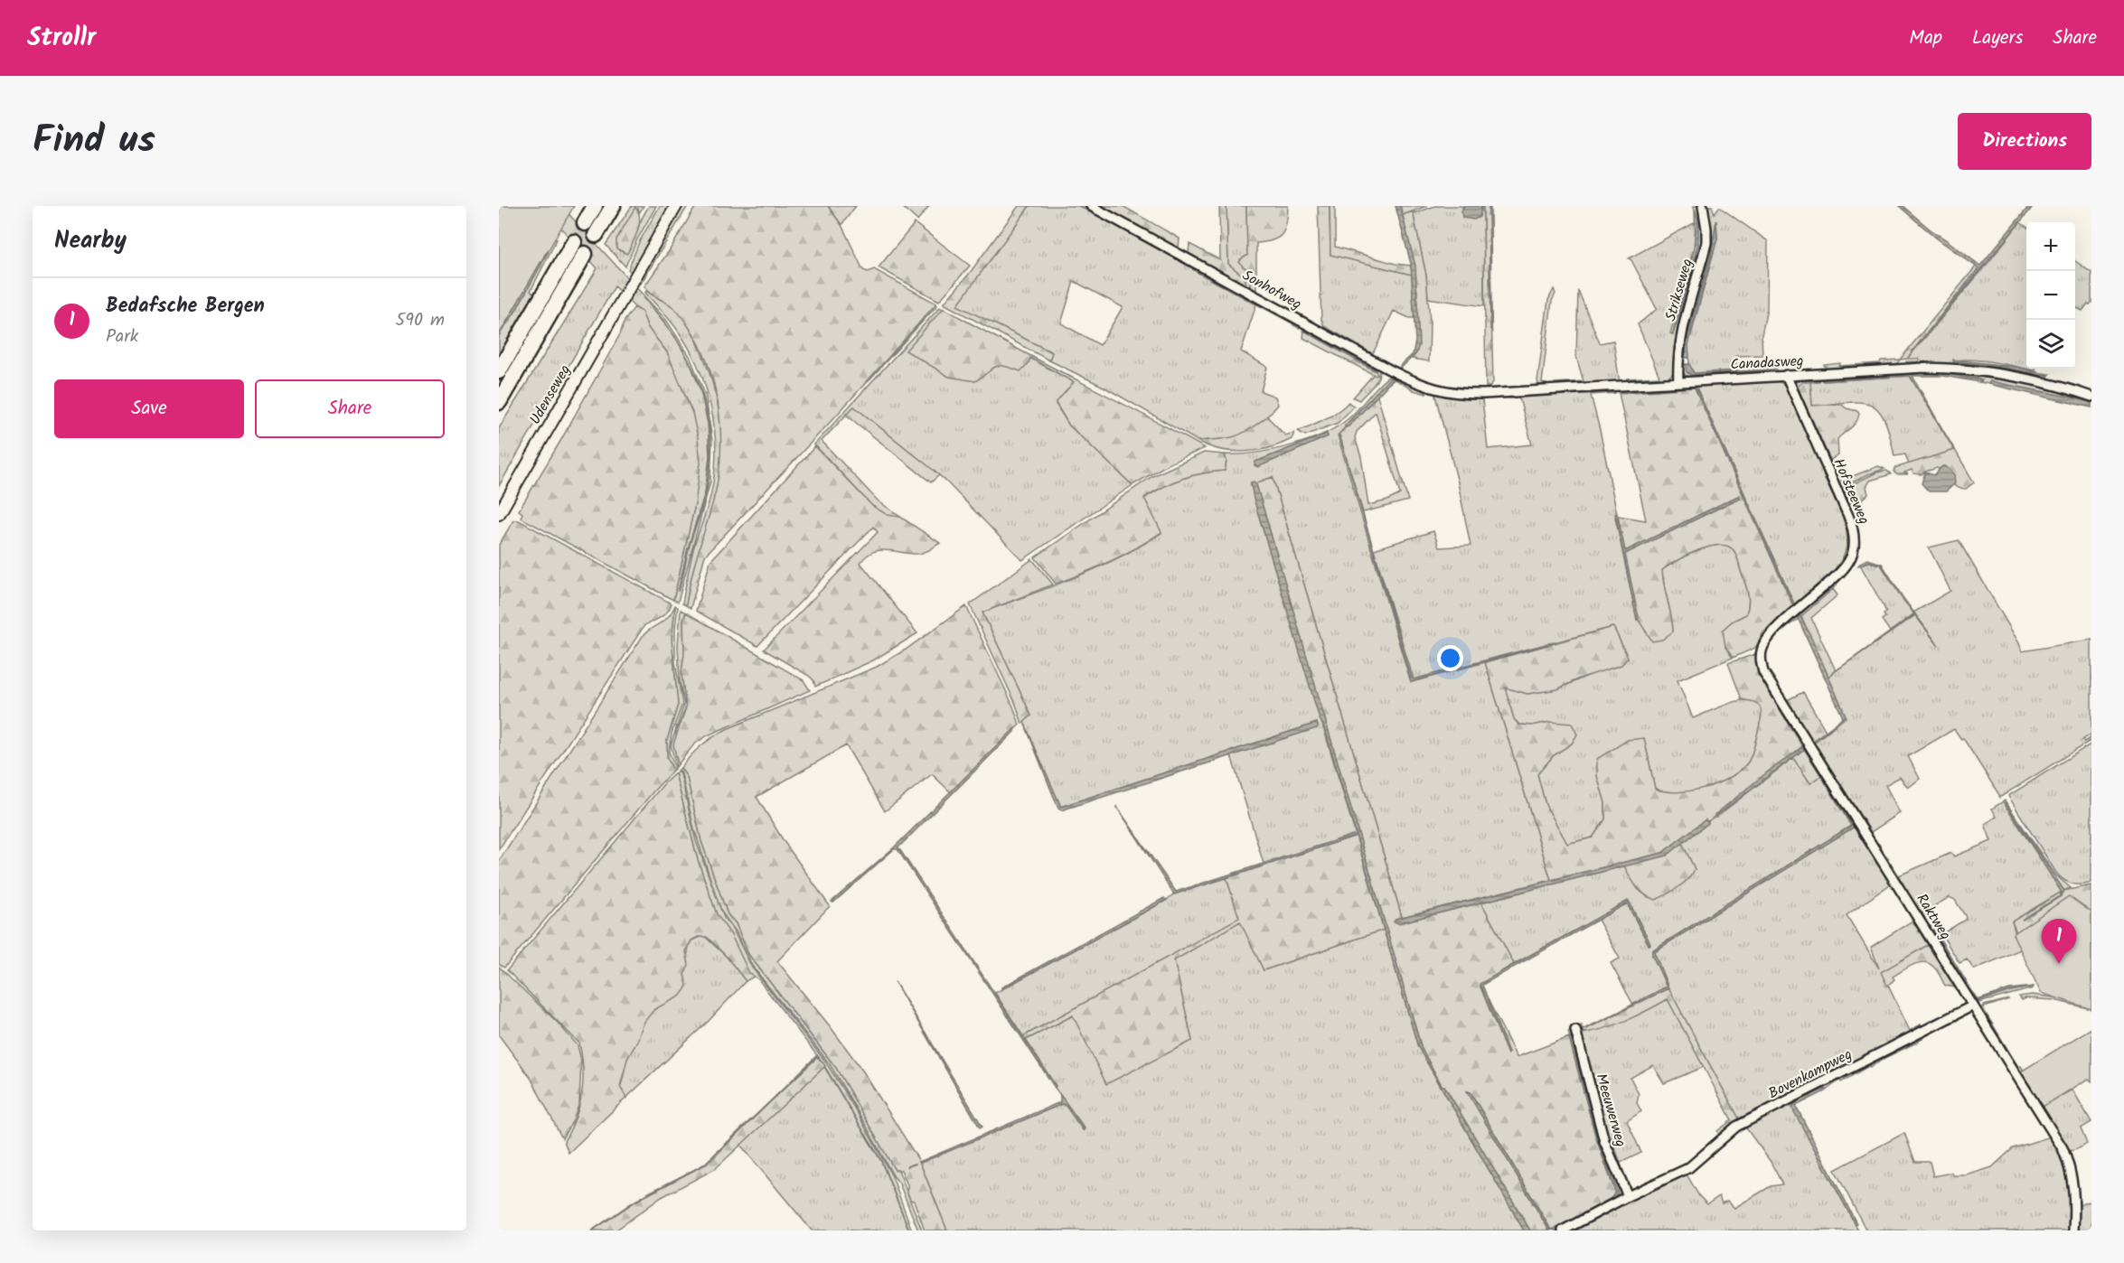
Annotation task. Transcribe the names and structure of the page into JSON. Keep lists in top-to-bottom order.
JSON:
{
  "streets": {
    "street": [
      "Sonhofweg",
      "Strikseweg",
      "Canadasweg",
      "Udenseweg",
      "Hofsteeweg",
      "Raktweg",
      "Bovenkampweg",
      "Meeuwerweg"
    ]
  },
  "crossings": [
    ["Sonhofweg", "Canadasweg"],
    ["Strikseweg", "Canadasweg"],
    ["Canadasweg", "Hofsteeweg"],
    ["Hofsteeweg", "Raktweg"],
    ["Raktweg", "Bovenkampweg"],
    ["Bovenkampweg", "Meeuwerweg"]
  ],
  "page": {
    "header": "Strollr",
    "nav": ["Map", "Layers", "Share"],
    "title": "Find us",
    "buttons": [
      "Directions",
      ["Save", "Share"]
    ],
    "heading": "Nearby",
    "map_buttons": ["+", "−"],
    "list": [
      {
        "mark": "1",
        "name": "Bedafsche Bergen",
        "note": "Park",
        "value": "590 m"
      }
    ],
    "pins": "1"
  }
}
